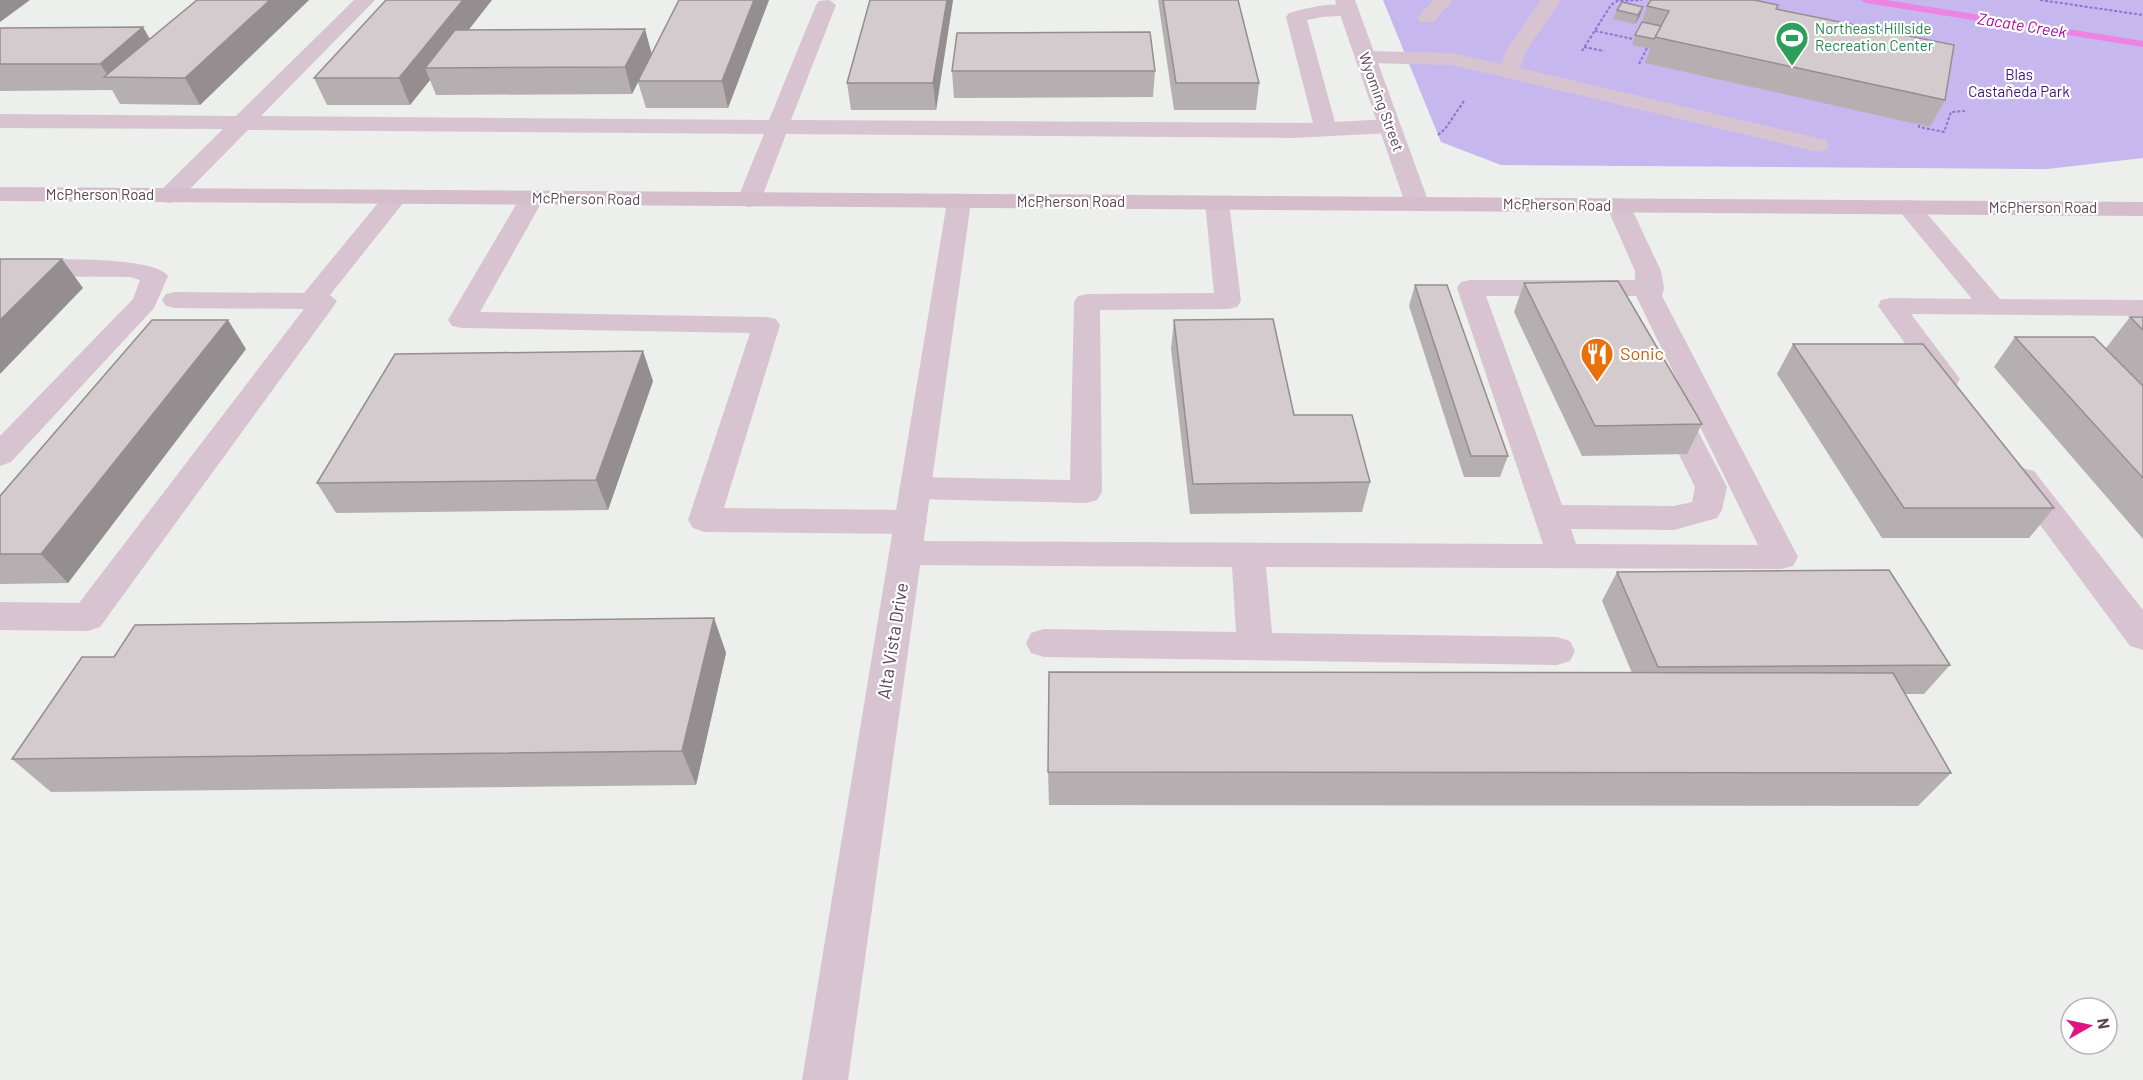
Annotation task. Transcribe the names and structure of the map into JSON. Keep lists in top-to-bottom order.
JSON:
{
  "streets": {
    "main road": ["McPherson Road"],
    "street": ["Wyoming Street", "Alta Vista Drive"]
  },
  "crossings": [
    ["Wyoming Street", "McPherson Road"],
    ["McPherson Road", "Alta Vista Drive"]
  ],
  "water": ["Zacate Creek"],
  "parks": ["Blas Castañeda Park"],
  "places": {
    "sports": ["Northeast Hillside Recreation Center"],
    "restaurant": ["Sonic"]
  },
  "north": "right"
}
